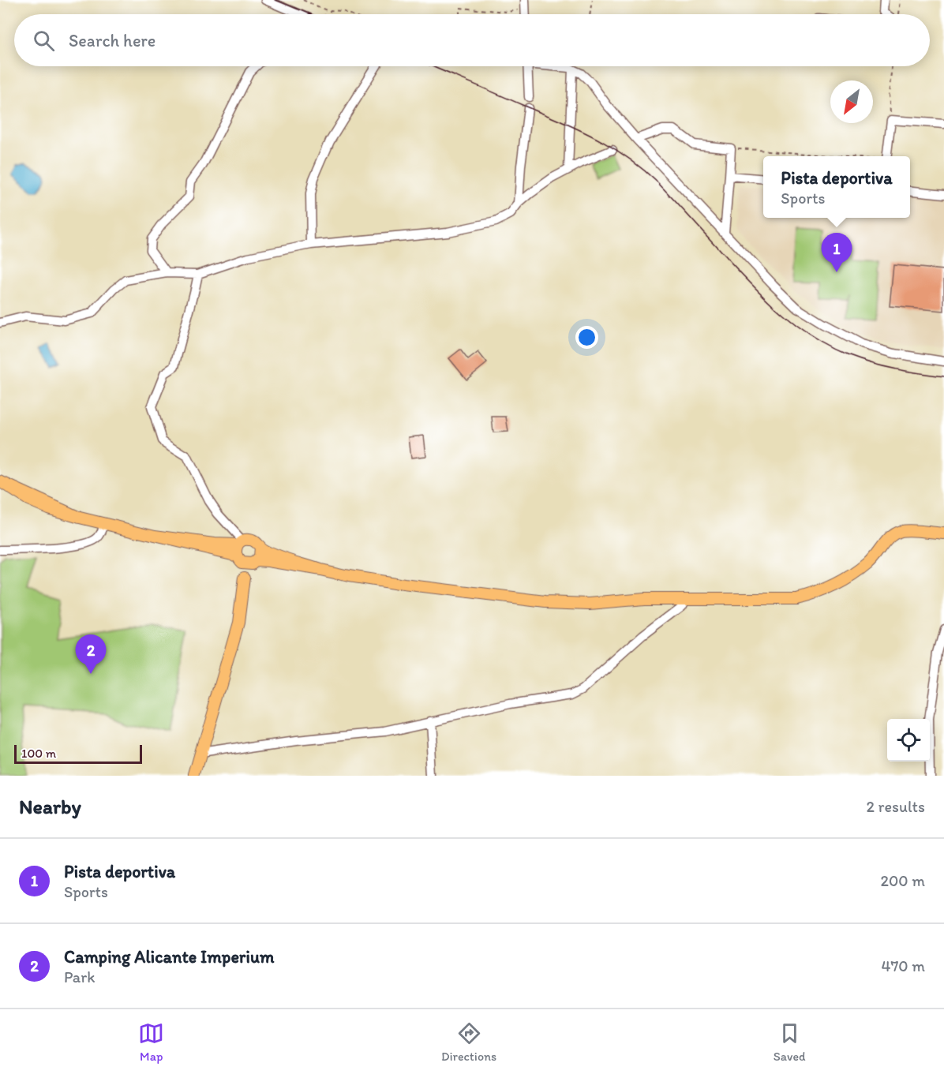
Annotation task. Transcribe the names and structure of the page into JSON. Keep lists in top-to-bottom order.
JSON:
{
  "scale_bar": "100 m",
  "north": "bottom left",
  "page": {
    "search": "Search here",
    "popup": ["Pista deportiva", "Sports"],
    "pins": ["1", "2"],
    "scale": "100 m",
    "heading": ["Nearby", "2 results"],
    "list": [
      {
        "mark": "1",
        "name": "Pista deportiva",
        "note": "Sports",
        "value": "200 m"
      },
      {
        "mark": "2",
        "name": "Camping Alicante Imperium",
        "note": "Park",
        "value": "470 m"
      }
    ],
    "nav": ["Map", "Directions", "Saved"]
  }
}
